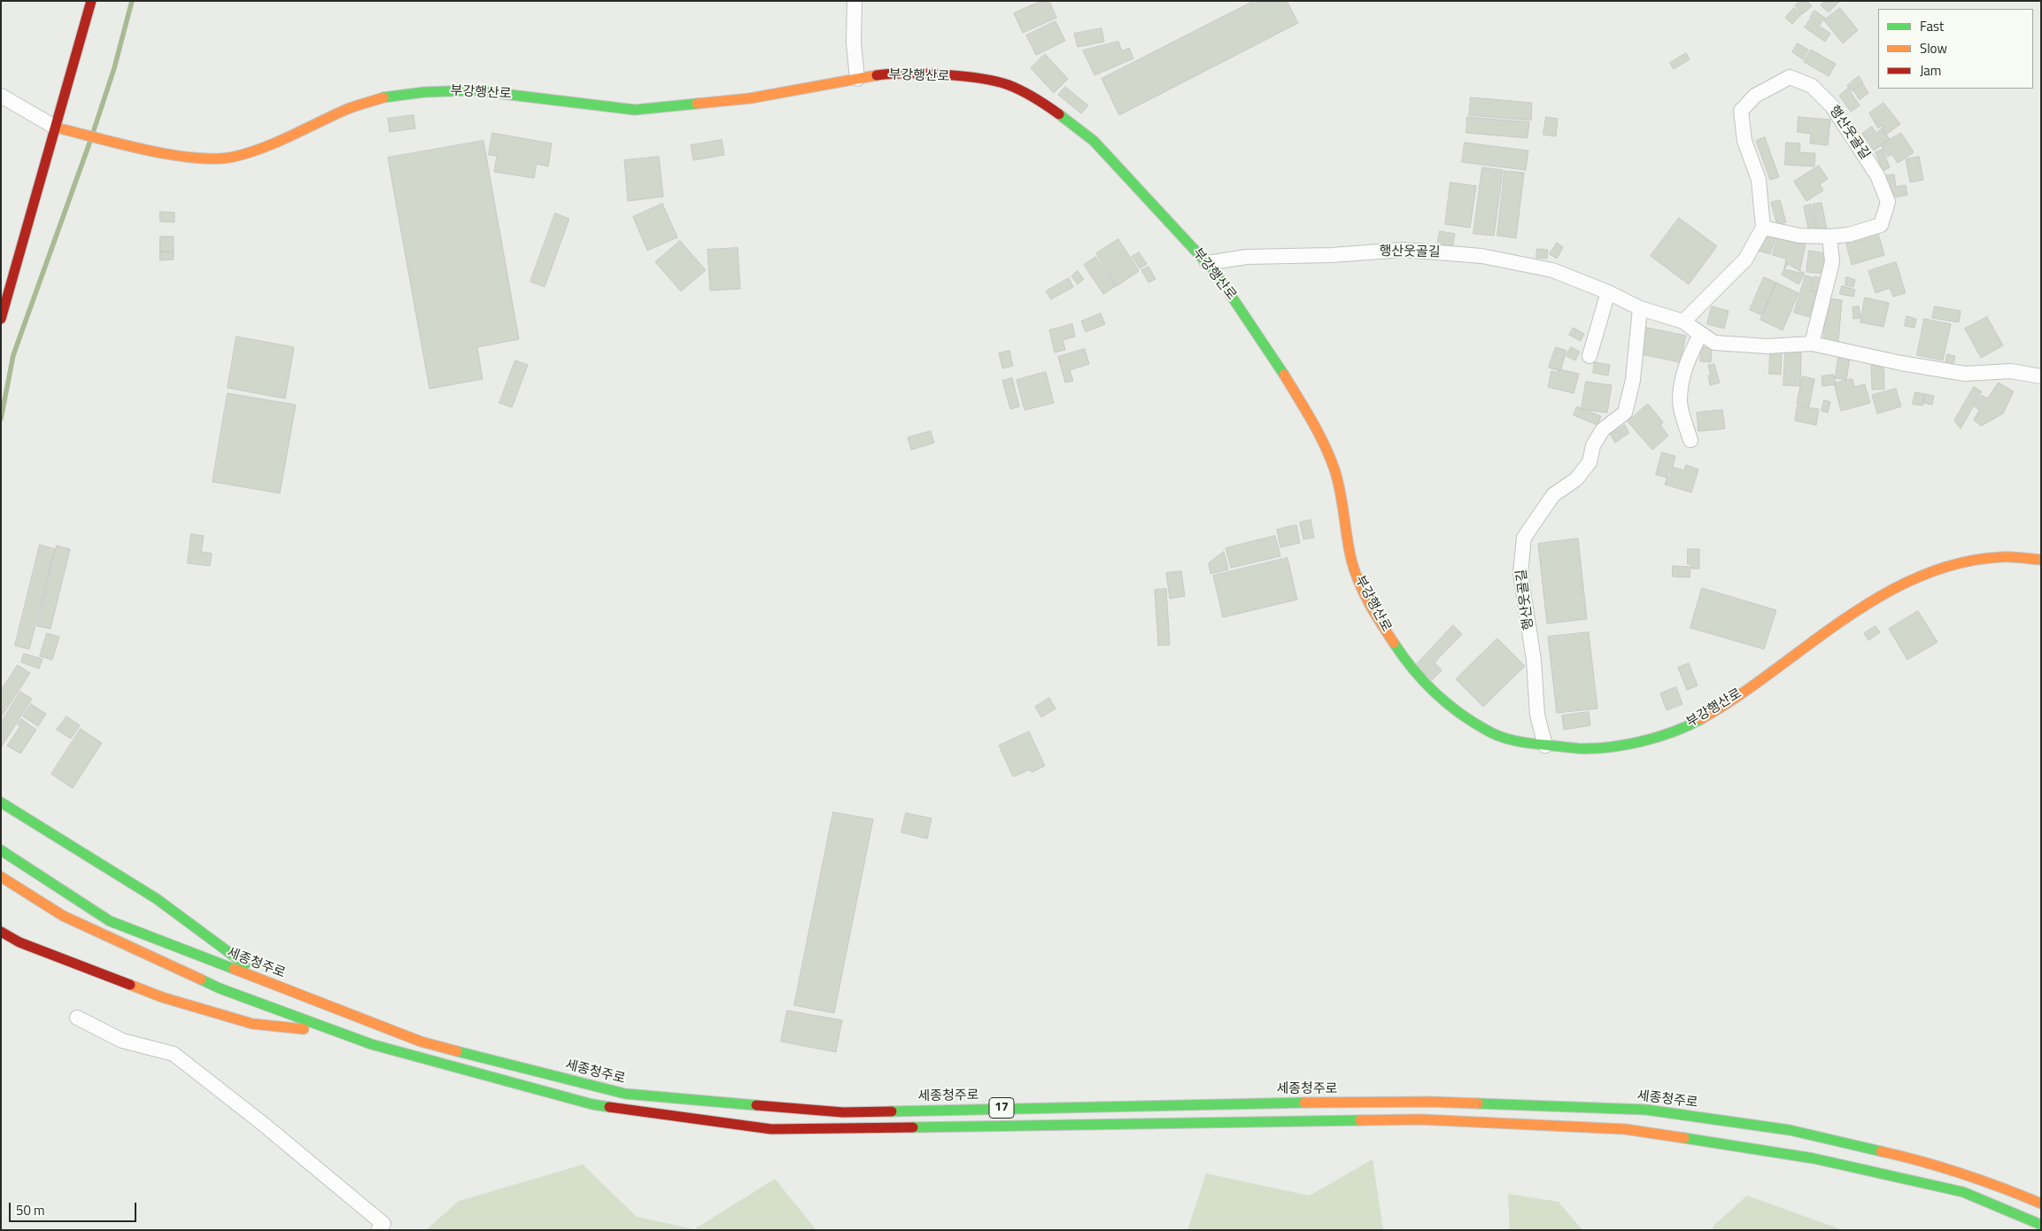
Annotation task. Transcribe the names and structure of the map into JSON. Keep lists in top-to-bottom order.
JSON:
{
  "streets": {
    "main road": ["부강행산로", "세종청주로", "17"],
    "street": ["행산웃골길"]
  },
  "crossings": [
    ["부강행산로", "행산웃골길"]
  ],
  "legend": ["Fast", "Slow", "Jam"],
  "scale_bar": "50 m"
}
